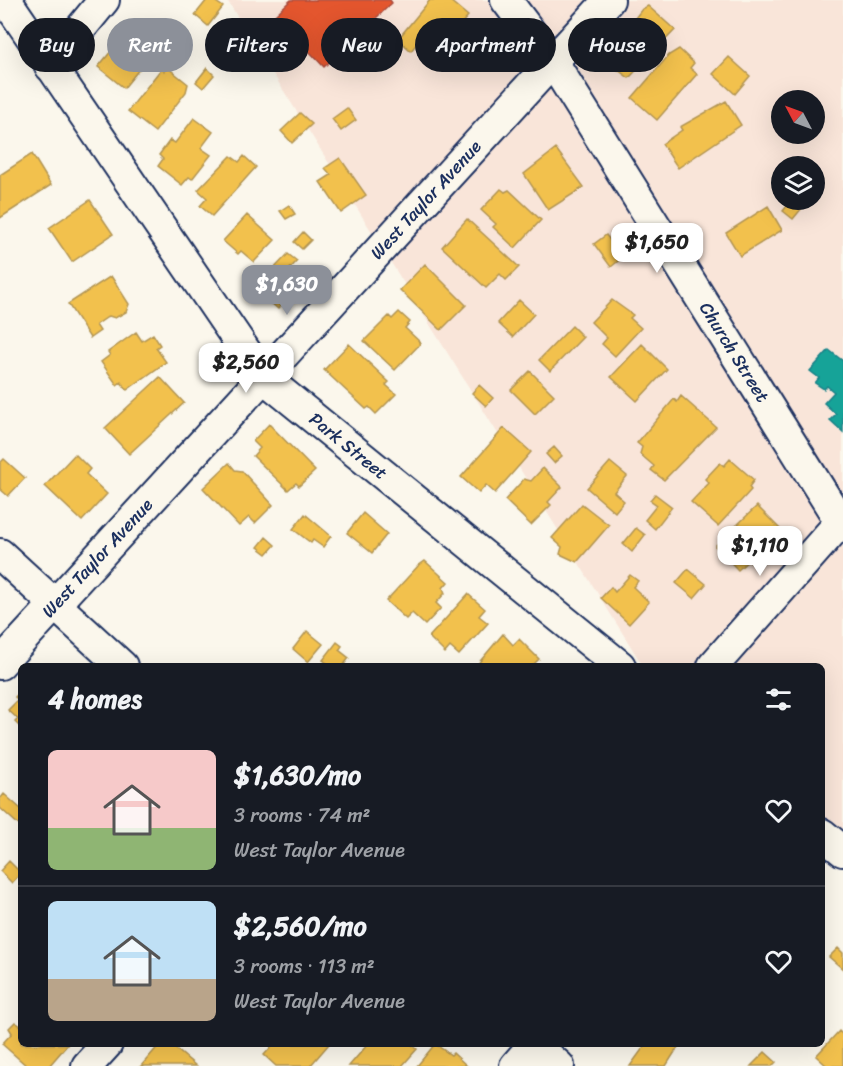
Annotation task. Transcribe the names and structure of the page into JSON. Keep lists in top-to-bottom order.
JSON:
{
  "streets": {
    "street": ["West Taylor Avenue", "Church Street", "Park Street"]
  },
  "crossings": [
    ["West Taylor Avenue", "Park Street"]
  ],
  "north": "top left",
  "page": {
    "chip": [
      "Buy",
      "Rent",
      "Filters",
      "New",
      "Apartment",
      "House"
    ],
    "price": [
      "$1,650",
      "$1,630",
      "$2,560",
      "$1,110"
    ],
    "heading": "4 homes",
    "list": [
      {
        "name": "$1,630/mo",
        "note": "3 rooms · 74 m² · West Taylor Avenue"
      },
      {
        "name": "$2,560/mo",
        "note": "3 rooms · 113 m² · West Taylor Avenue"
      }
    ]
  }
}
